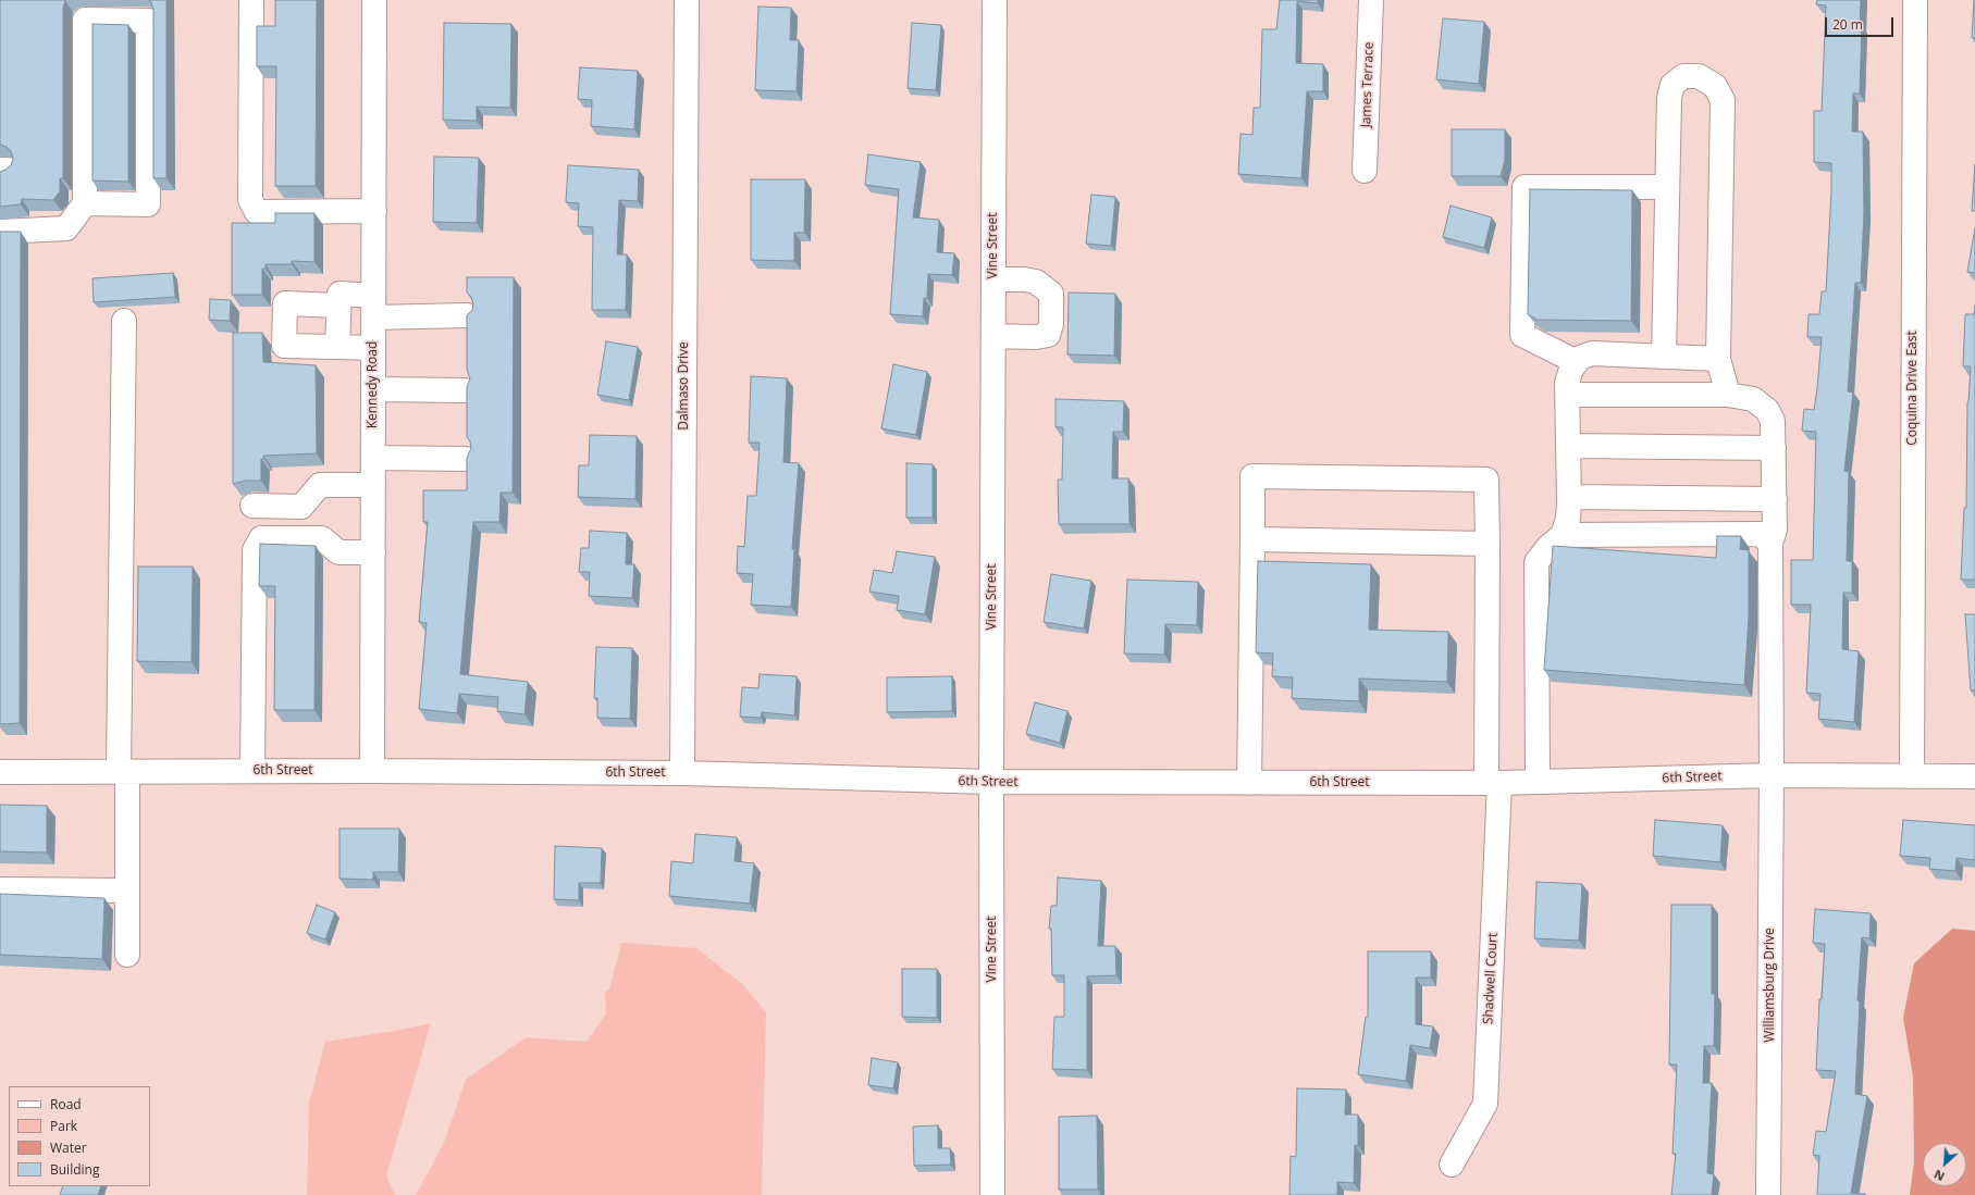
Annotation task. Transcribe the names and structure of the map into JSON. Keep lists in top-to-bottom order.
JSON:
{
  "streets": {
    "street": [
      "James Terrace",
      "Vine Street",
      "Kennedy Road",
      "Dalmaso Drive",
      "Coquina Drive East",
      "6th Street",
      "Shadwell Court",
      "Williamsburg Drive"
    ]
  },
  "crossings": [
    ["Vine Street", "6th Street"],
    ["Kennedy Road", "6th Street"],
    ["Dalmaso Drive", "6th Street"],
    ["Coquina Drive East", "6th Street"],
    ["6th Street", "Shadwell Court"],
    ["6th Street", "Williamsburg Drive"]
  ],
  "legend": [
    "Road",
    "Park",
    "Water",
    "Building"
  ],
  "scale_bar": "20 m",
  "north": "bottom left"
}
